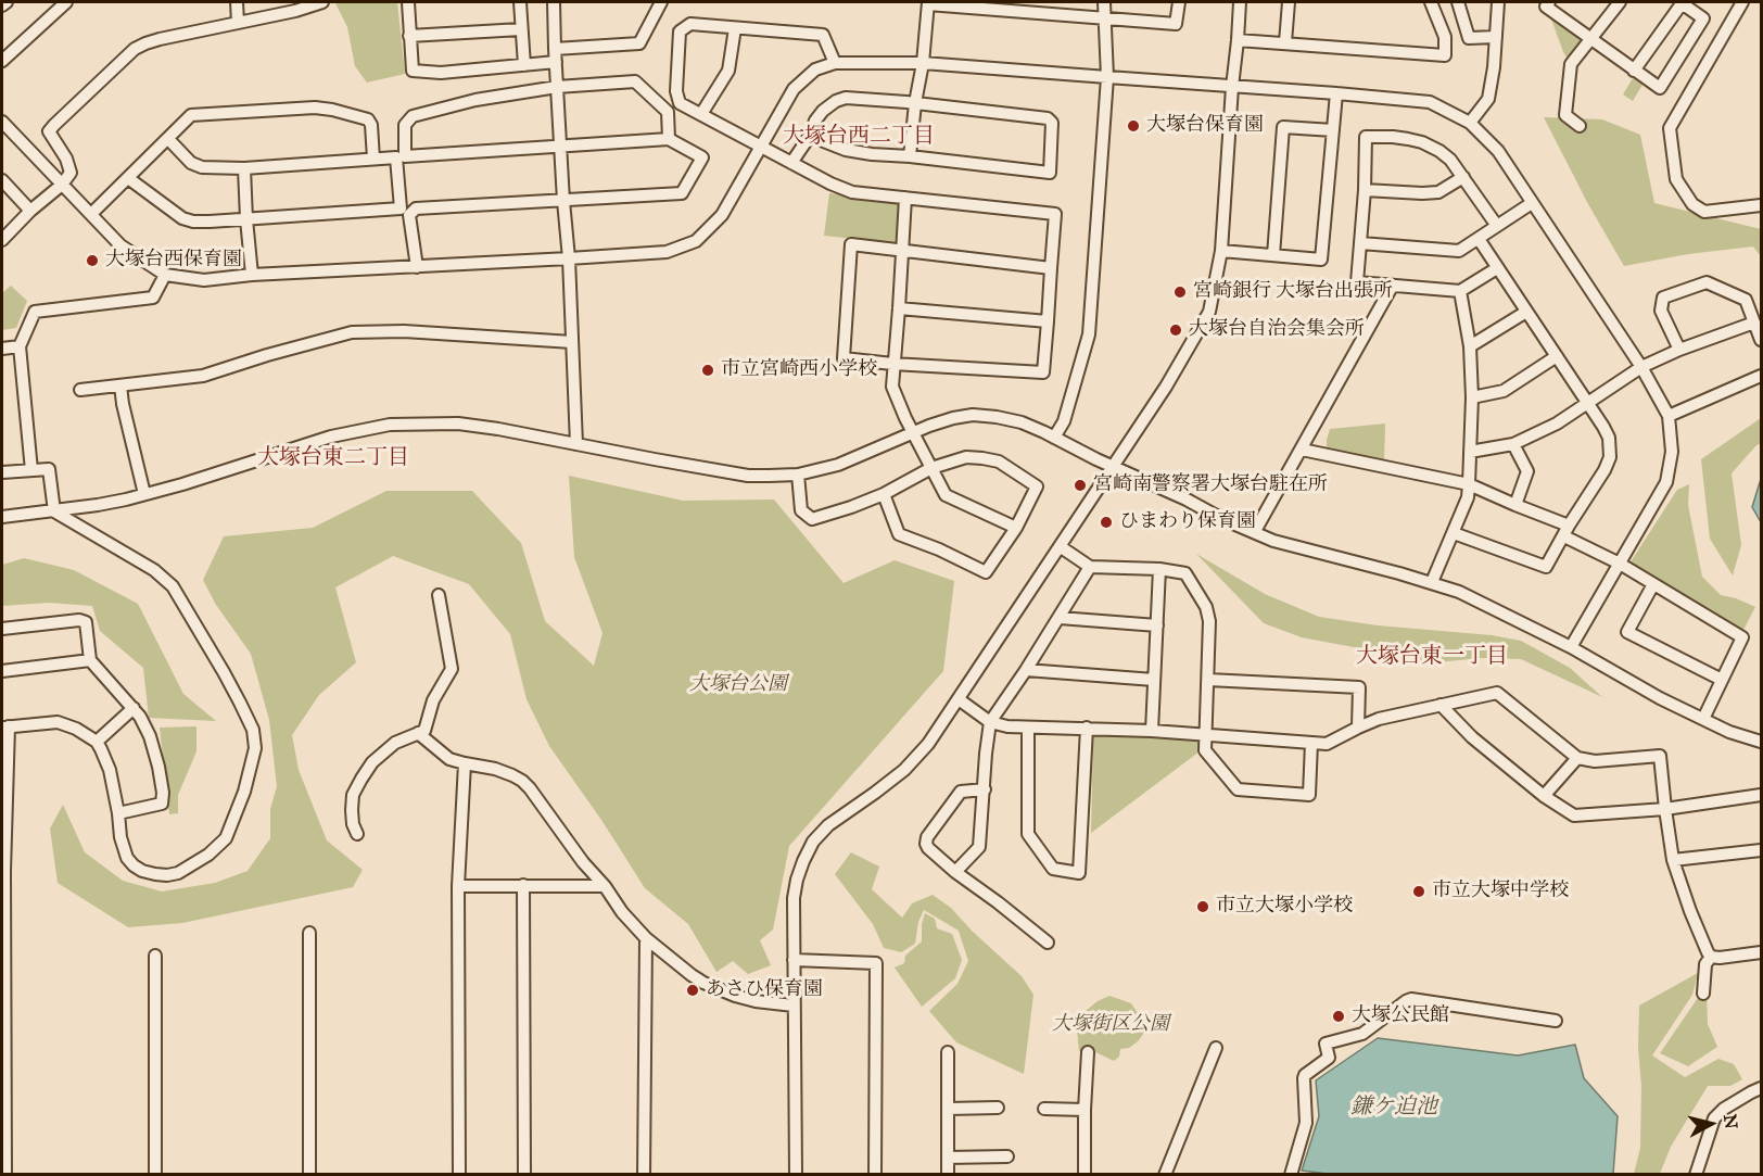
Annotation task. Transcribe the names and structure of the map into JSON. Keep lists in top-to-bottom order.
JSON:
{
  "districts": ["大塚台西二丁目", "大塚台東二丁目", "大塚台東一丁目"],
  "water": ["鎌ケ迫池"],
  "parks": ["大塚台公園", "大塚街区公園"],
  "places": [
    "大塚台保育園",
    "大塚台西保育園",
    "宮崎銀行 大塚台出張所",
    "大塚台自治会集会所",
    "市立宮崎西小学校",
    "宮崎南警察署大塚台駐在所",
    "ひまわり保育園",
    "市立大塚中学校",
    "市立大塚小学校",
    "あさひ保育園",
    "大塚公民館"
  ],
  "north": "right"
}
